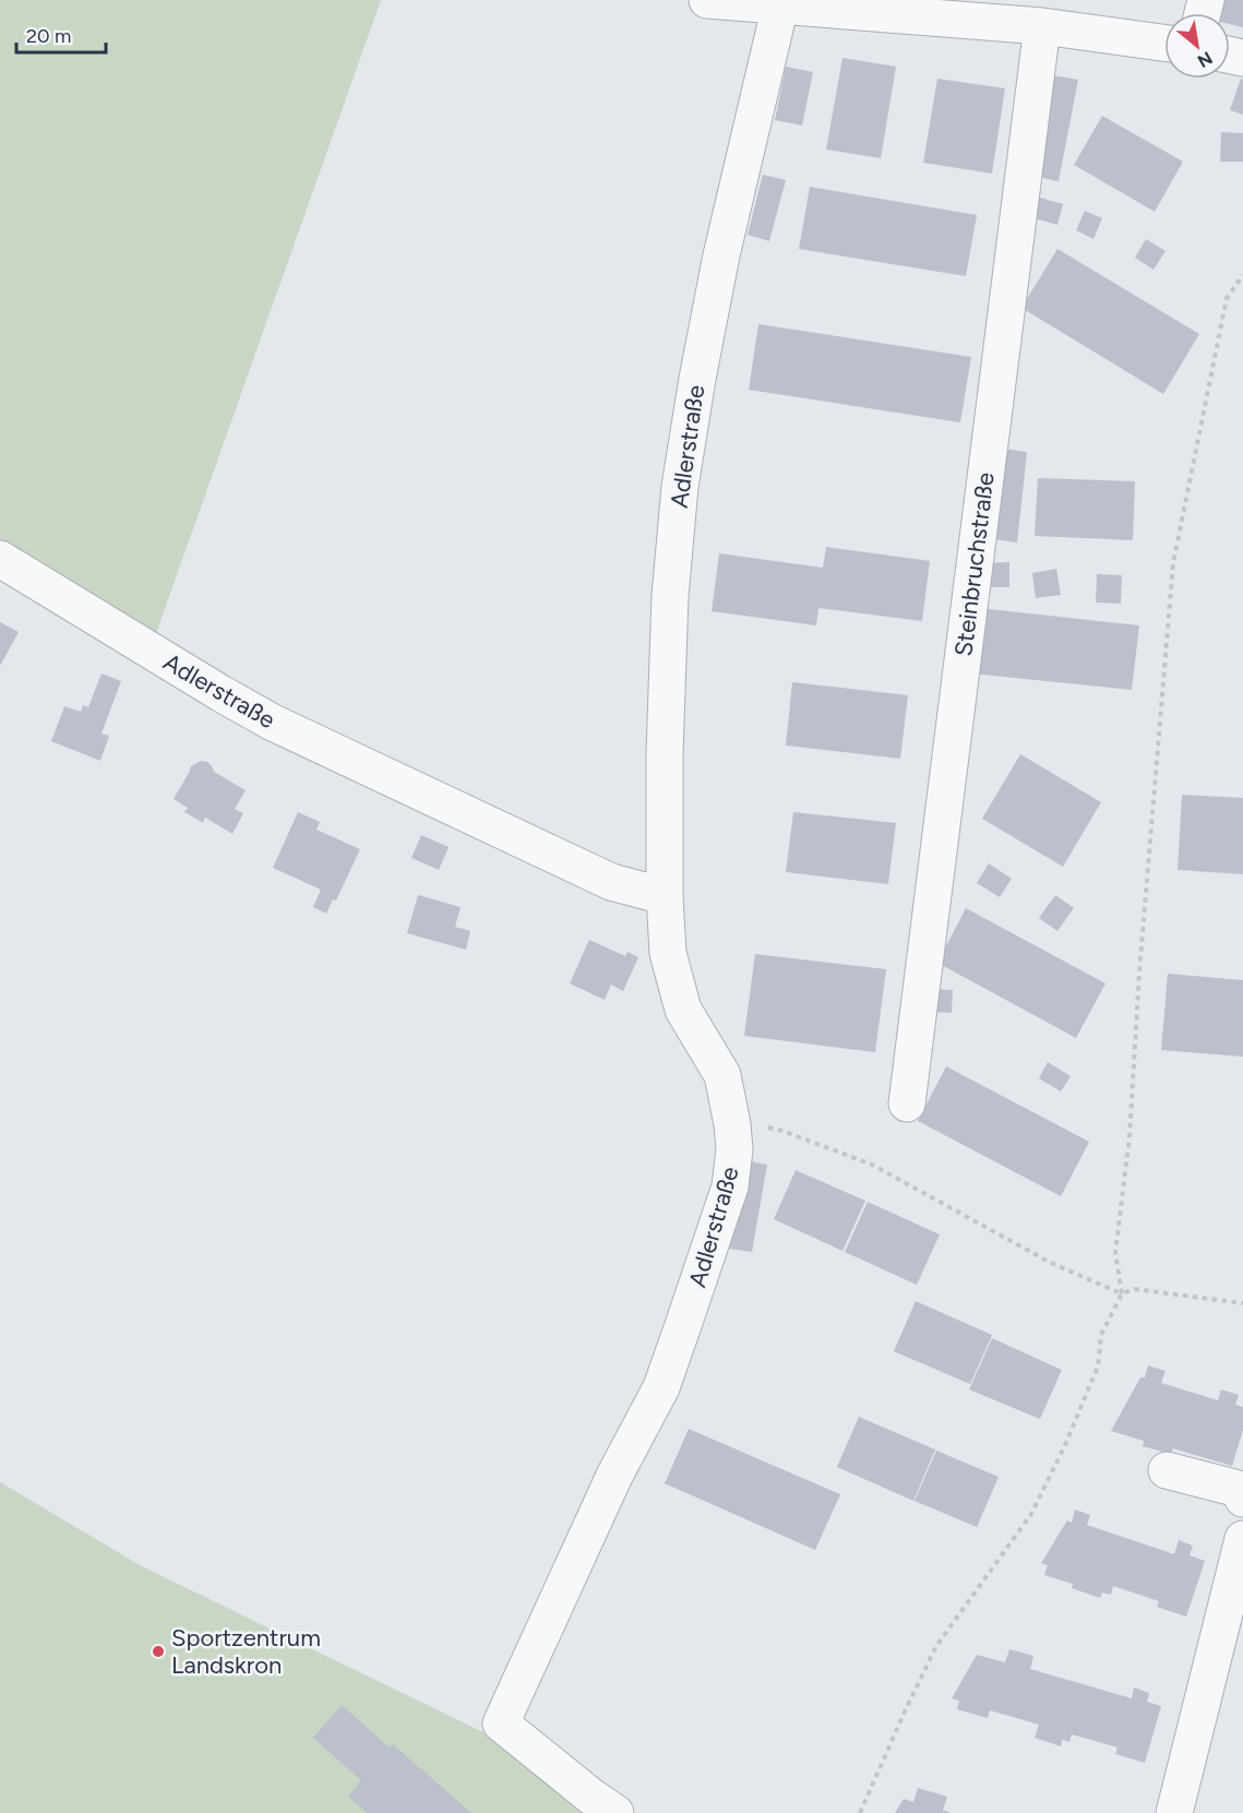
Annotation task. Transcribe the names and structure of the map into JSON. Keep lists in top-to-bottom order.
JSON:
{
  "streets": {
    "street": ["Adlerstraße", "Steinbruchstraße"]
  },
  "places": ["Sportzentrum Landskron"],
  "scale_bar": "20 m",
  "north": "bottom right"
}
